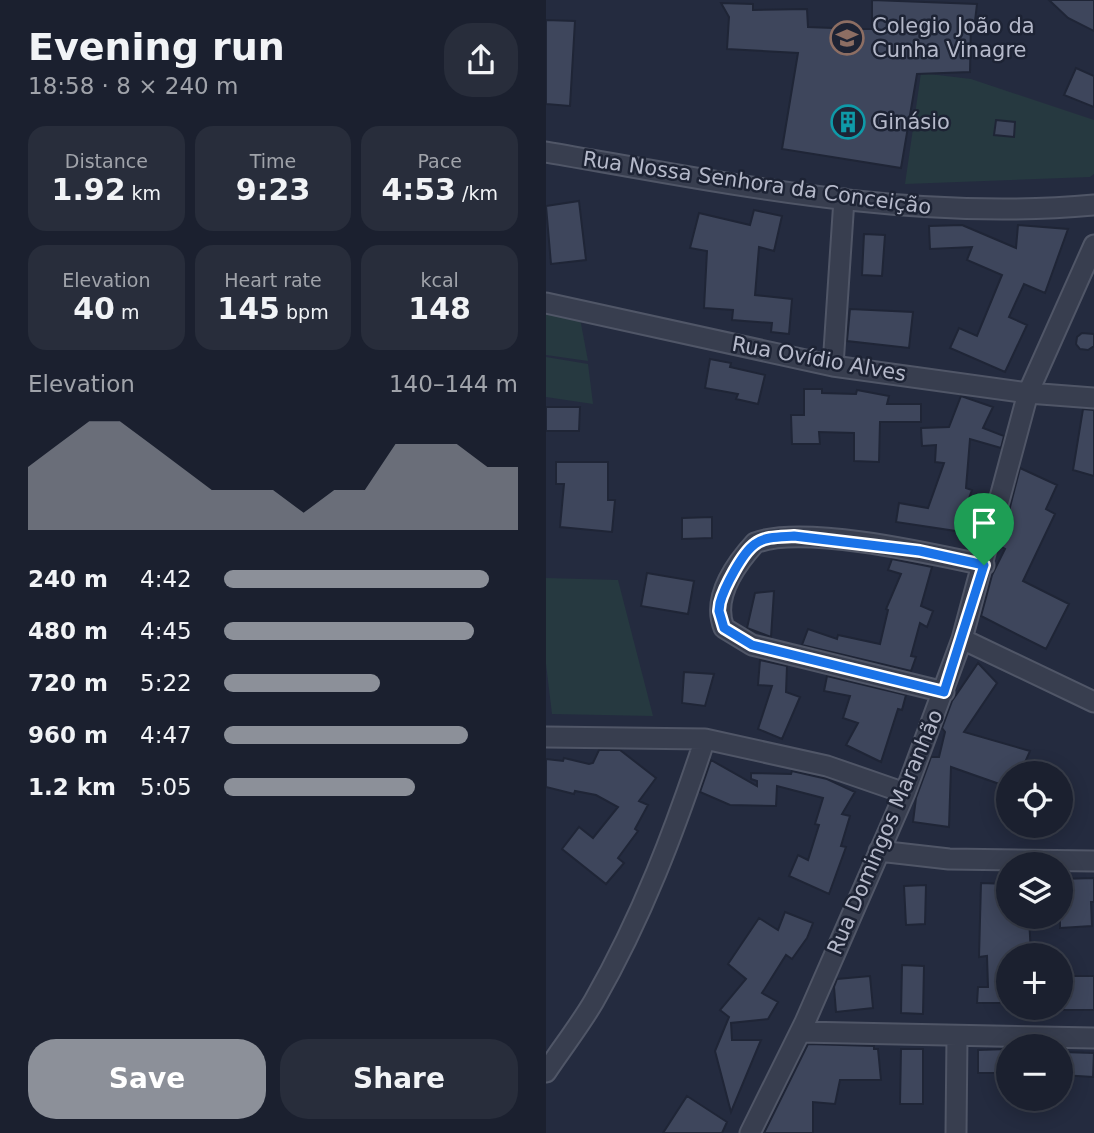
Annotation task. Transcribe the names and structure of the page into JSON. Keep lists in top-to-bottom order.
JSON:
{
  "streets": {
    "street": ["Rua Nossa Senhora da Conceição", "Rua Ovídio Alves", "Rua Domingos Maranhão"]
  },
  "crossings": [
    ["Rua Ovídio Alves", "Rua Domingos Maranhão"]
  ],
  "places": {
    "school or university": ["Colegio João da Cunha Vinagre"],
    "building": ["Ginásio"]
  },
  "page": {
    "heading": ["Evening run", "18:58 · 8 × 240 m"],
    "stats": [
      ["Distance", "1.92 km"],
      ["Time", "9:23"],
      ["Pace", "4:53 /km"],
      ["Elevation", "40 m"],
      ["Heart rate", "145 bpm"],
      ["kcal", "148"]
    ],
    "chart": ["Elevation", "140–144 m"],
    "list": [
      {
        "name": "240 m",
        "note": "4:42"
      },
      {
        "name": "480 m",
        "note": "4:45"
      },
      {
        "name": "720 m",
        "note": "5:22"
      },
      {
        "name": "960 m",
        "note": "4:47"
      },
      {
        "name": "1.2 km",
        "note": "5:05"
      }
    ],
    "map_buttons": ["+", "−"],
    "buttons": ["Save", "Share"]
  }
}
